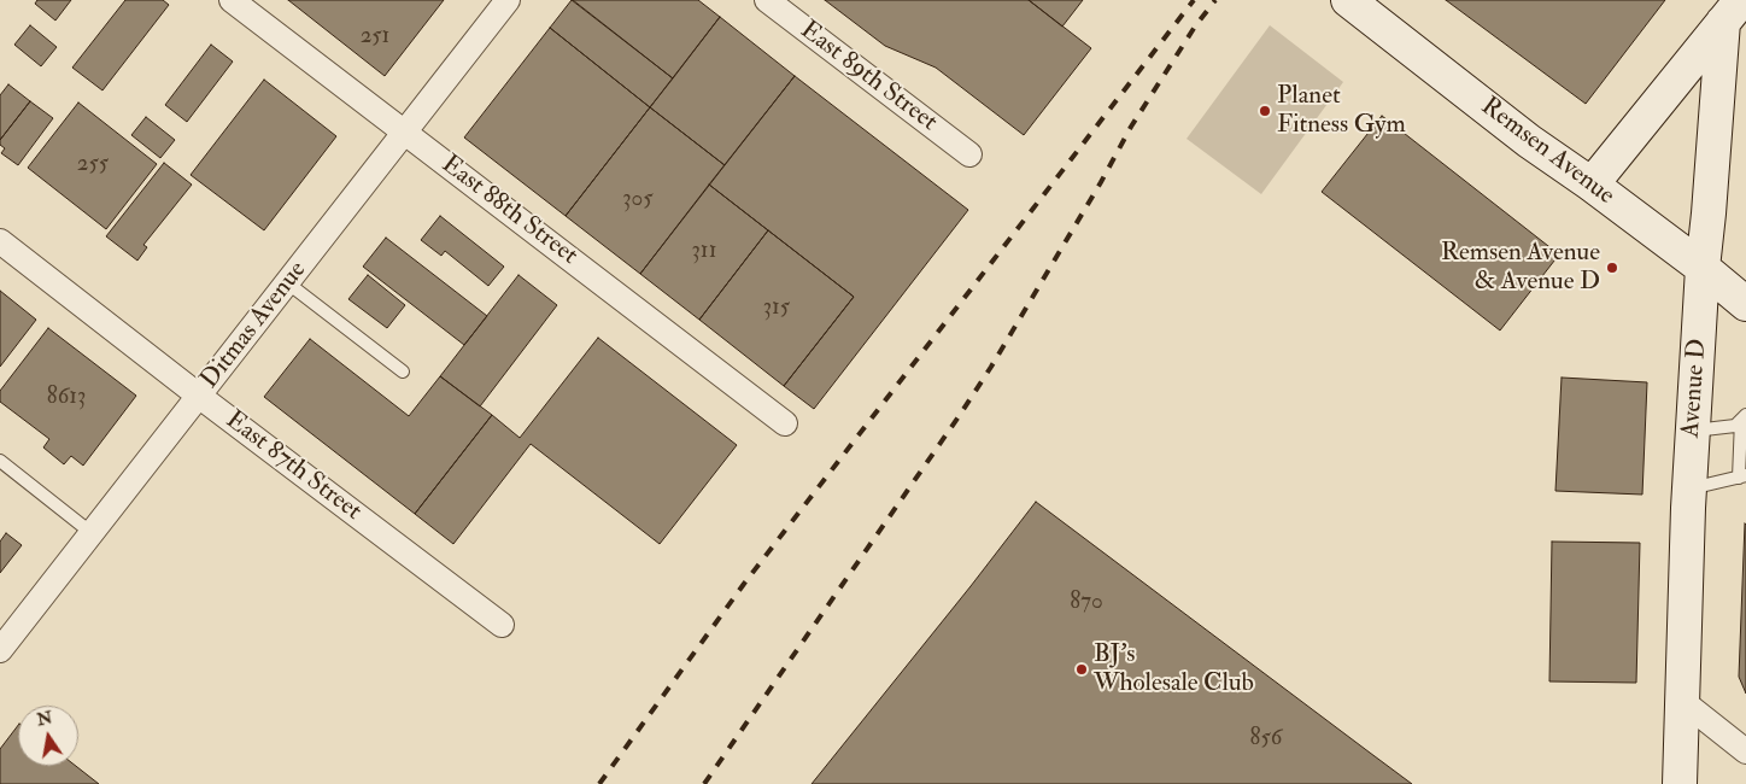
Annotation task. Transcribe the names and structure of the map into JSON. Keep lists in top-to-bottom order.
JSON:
{
  "streets": {
    "main road": ["Remsen Avenue", "Avenue D"],
    "street": [
      "East 89th Street",
      "East 88th Street",
      "Ditmas Avenue",
      "East 87th Street"
    ]
  },
  "crossings": [
    ["Remsen Avenue", "Avenue D"],
    ["East 88th Street", "Ditmas Avenue"],
    ["Ditmas Avenue", "East 87th Street"]
  ],
  "places": ["Planet Fitness Gym", "Remsen Avenue & Avenue D", "BJ's Wholesale Club"],
  "house_numbers": [
    "251",
    "255",
    "305",
    "311",
    "315",
    "8613",
    "870",
    "856"
  ],
  "north": "top"
}
